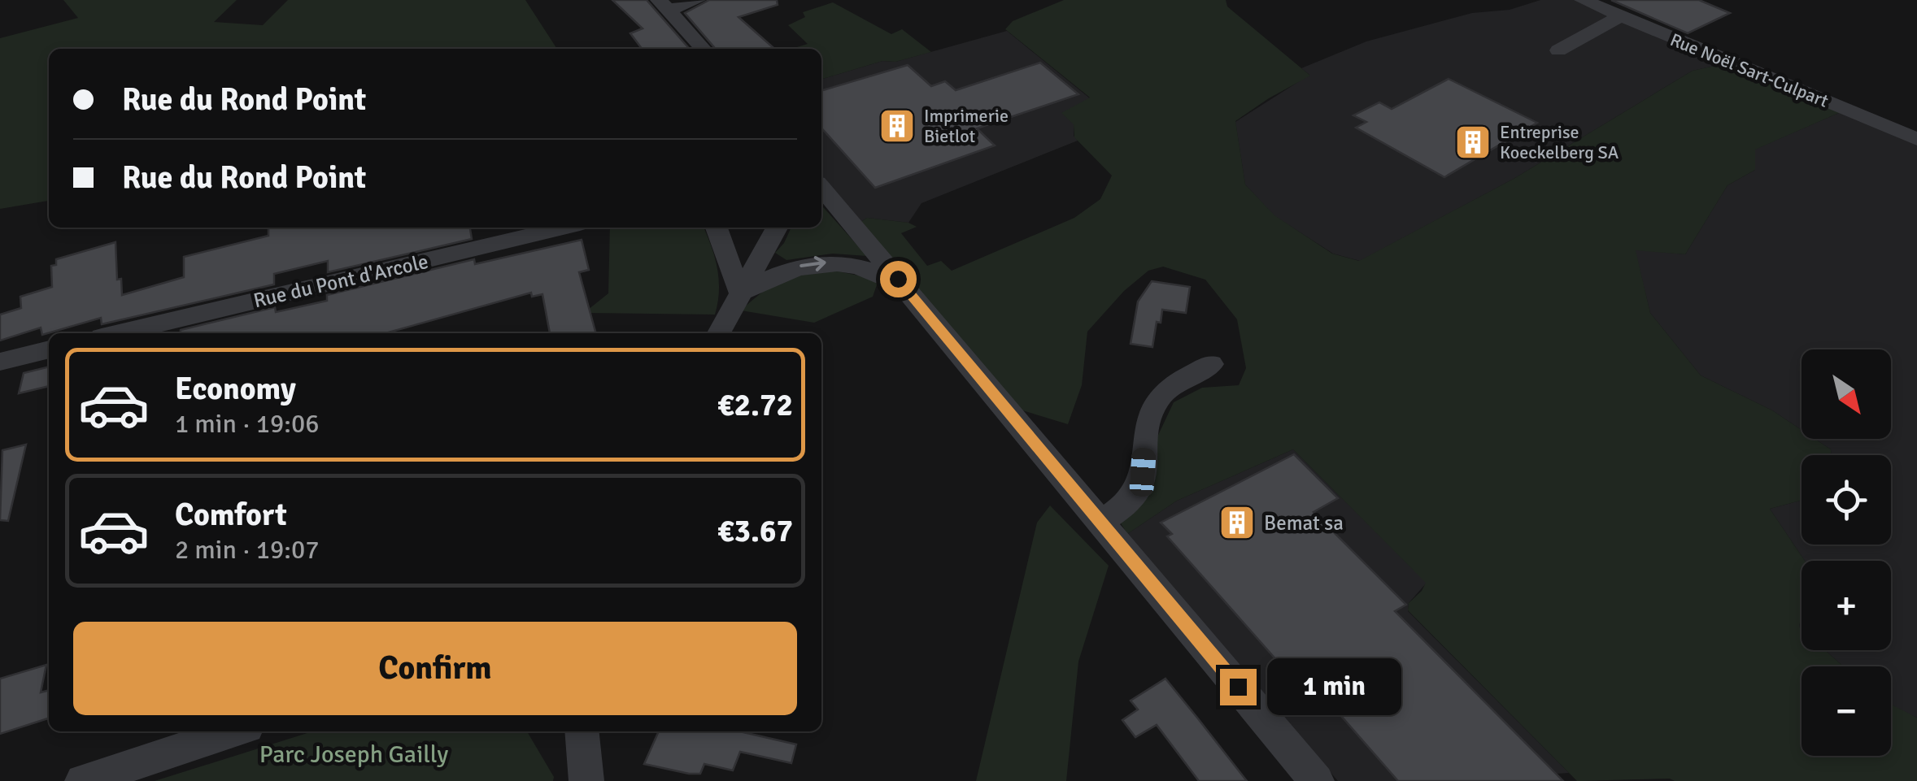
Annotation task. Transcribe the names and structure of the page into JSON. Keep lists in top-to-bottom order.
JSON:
{
  "streets": {
    "street": ["Rue Noël Sart-Culpart", "Rue du Pont d'Arcole"]
  },
  "parks": ["Parc Joseph Gailly"],
  "places": {
    "building": ["Imprimerie Bietlot", "Entreprise Koeckelberg SA", "Bemat sa"]
  },
  "north": "bottom right",
  "page": {
    "banner": ["Rue du Rond Point", "Rue du Rond Point"],
    "list": [
      {
        "name": "Economy",
        "note": "1 min · 19:06",
        "value": "€2.72"
      },
      {
        "name": "Comfort",
        "note": "2 min · 19:07",
        "value": "€3.67"
      }
    ],
    "map_buttons": ["+", "−"],
    "buttons": "Confirm",
    "bubble": "1 min"
  }
}
